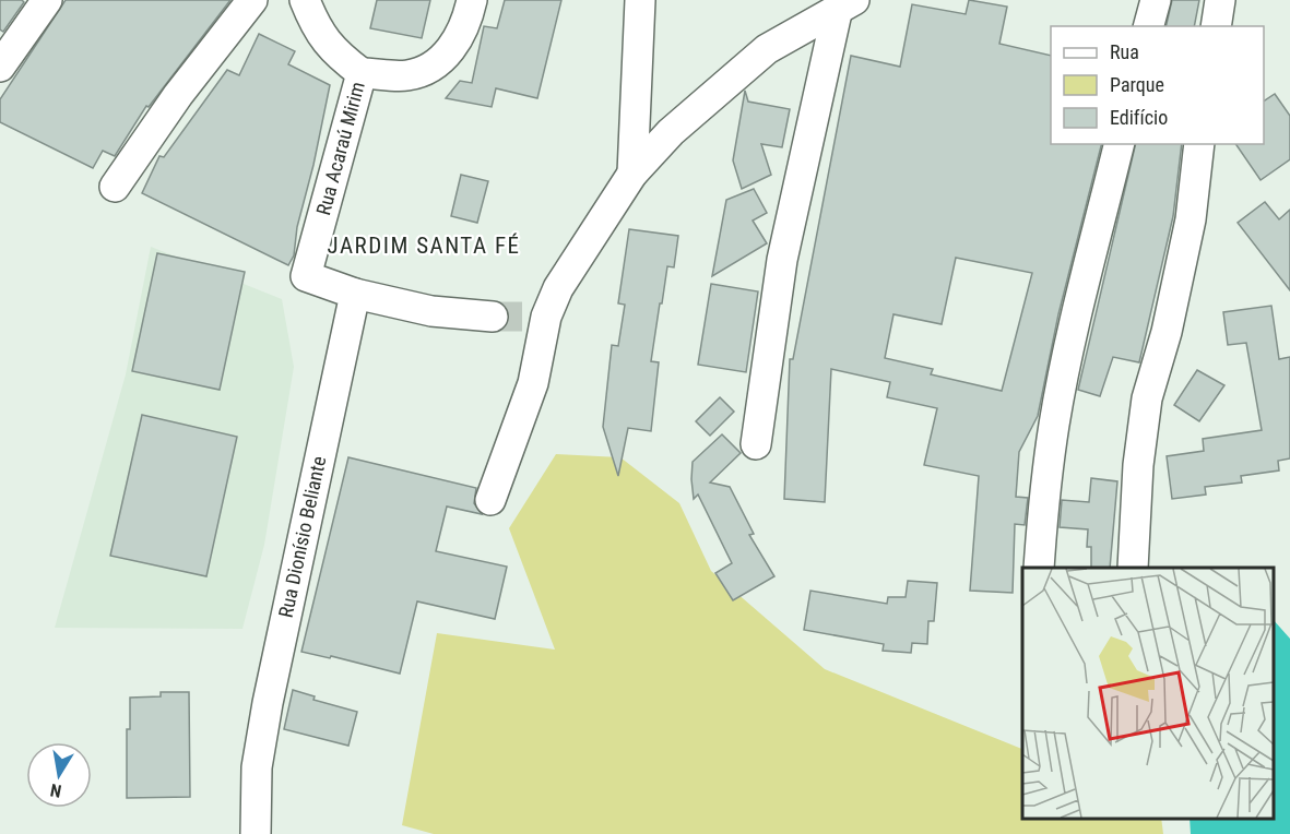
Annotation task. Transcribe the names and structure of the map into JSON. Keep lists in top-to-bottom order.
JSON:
{
  "streets": {
    "street": ["Rua Acaraú Mirim", "Rua Dionísio Beliante"]
  },
  "crossings": [
    ["Rua Acaraú Mirim", "Rua Dionísio Beliante"]
  ],
  "districts": ["JARDIM SANTA FÉ"],
  "legend": ["Rua", "Parque", "Edifício"],
  "north": "bottom"
}
